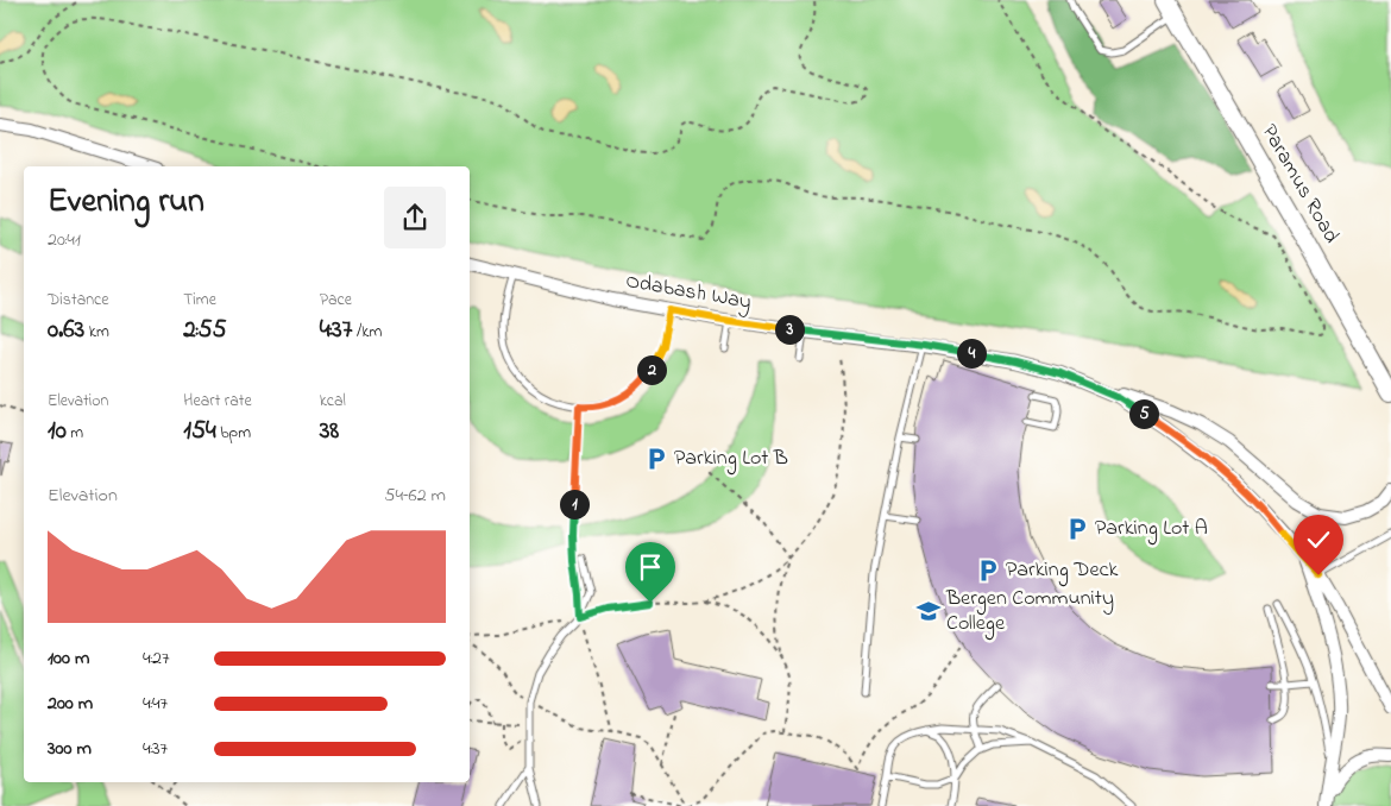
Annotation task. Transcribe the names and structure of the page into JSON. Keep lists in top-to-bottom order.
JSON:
{
  "streets": {
    "main road": ["Paramus Road"],
    "street": ["Odabash Way"]
  },
  "places": {
    "parking": ["Parking Lot B", "Parking Lot A", "Parking Deck"],
    "school or university": ["Bergen Community College"]
  },
  "page": {
    "heading": ["Evening run", "20:41"],
    "stats": [
      ["Distance", "0.63 km"],
      ["Time", "2:55"],
      ["Pace", "4:37 /km"],
      ["Elevation", "10 m"],
      ["Heart rate", "154 bpm"],
      ["kcal", "38"]
    ],
    "pins": [
      "3",
      "4",
      "2",
      "5",
      "1"
    ],
    "chart": ["Elevation", "54–62 m"],
    "list": [
      {
        "name": "100 m",
        "note": "4:27"
      },
      {
        "name": "200 m",
        "note": "4:47"
      },
      {
        "name": "300 m",
        "note": "4:37"
      }
    ]
  }
}
